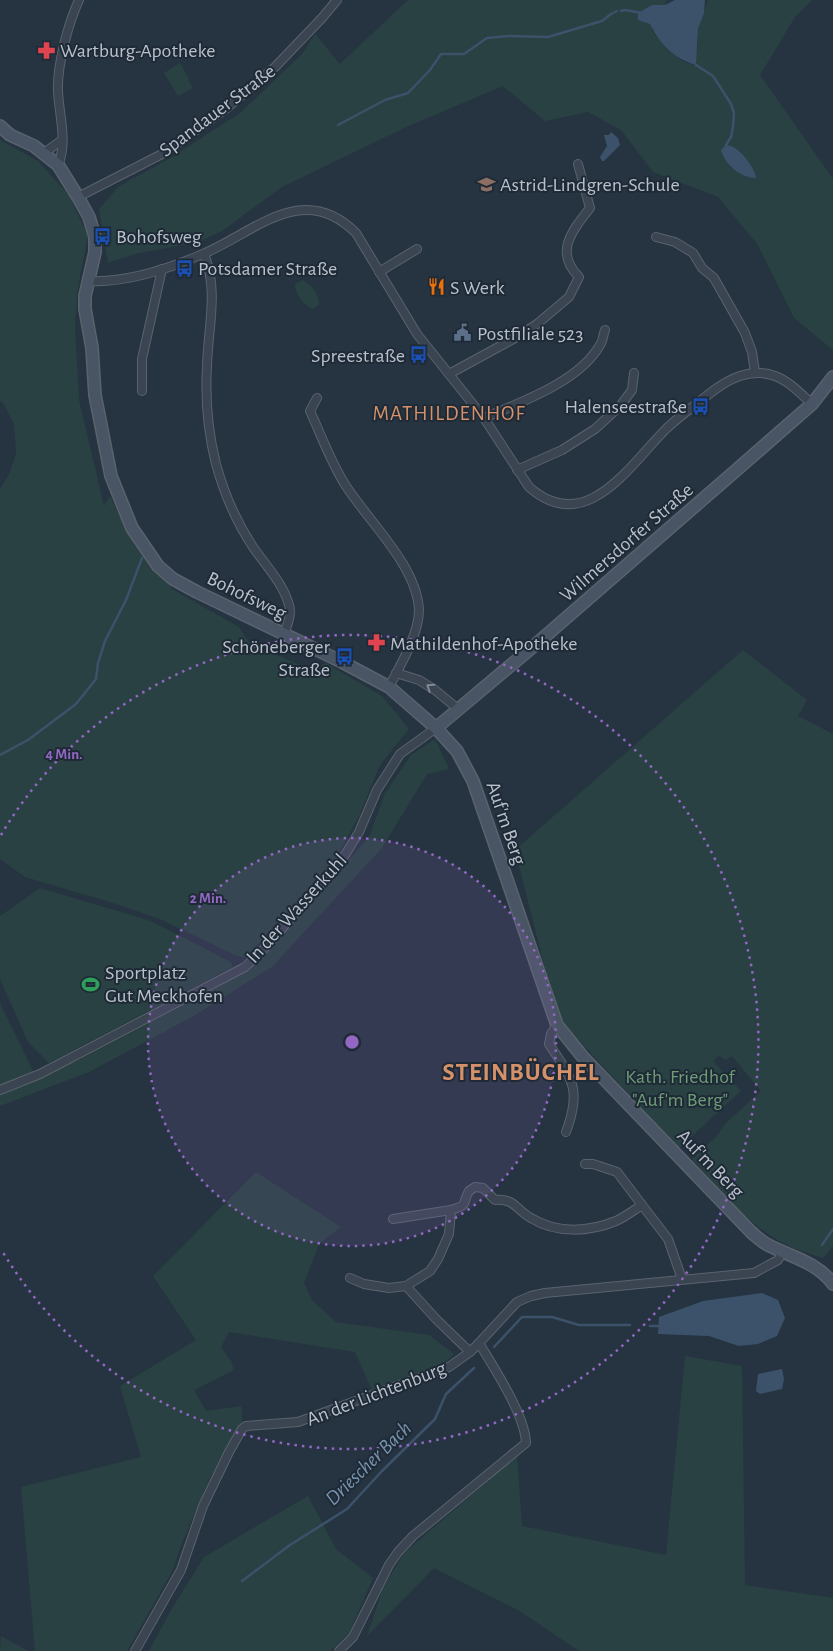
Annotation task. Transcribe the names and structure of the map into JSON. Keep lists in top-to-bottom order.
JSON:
{
  "streets": {
    "street": [
      "Spandauer Straße",
      "Wilmersdorfer Straße",
      "Bohofsweg",
      "Auf'm Berg",
      "In der Wasserkuhl",
      "An der Lichtenburg"
    ]
  },
  "crossings": [
    ["Spandauer Straße", "Bohofsweg"],
    ["Wilmersdorfer Straße", "Bohofsweg"],
    ["Wilmersdorfer Straße", "Auf'm Berg"],
    ["Wilmersdorfer Straße", "In der Wasserkuhl"],
    ["Bohofsweg", "Auf'm Berg"],
    ["Bohofsweg", "In der Wasserkuhl"],
    ["Auf'm Berg", "In der Wasserkuhl"],
    ["Auf'm Berg", "An der Lichtenburg"]
  ],
  "districts": ["MATHILDENHOF", "STEINBÜCHEL"],
  "water": ["Driescher Bach"],
  "parks": ["Kath. Friedhof \"Auf'm Berg\""],
  "places": {
    "pharmacy": ["Wartburg-Apotheke", "Mathildenhof-Apotheke"],
    "school or university": ["Astrid-Lindgren-Schule"],
    "bus stop": [
      "Bohofsweg",
      "Potsdamer Straße",
      "Spreestraße",
      "Halenseestraße",
      "Schöneberger Straße"
    ],
    "restaurant": ["S Werk"],
    "public building": ["Postfiliale 523"],
    "sports": ["Sportplatz Gut Meckhofen"]
  },
  "rings": ["4 Min.", "2 Min."]
}
